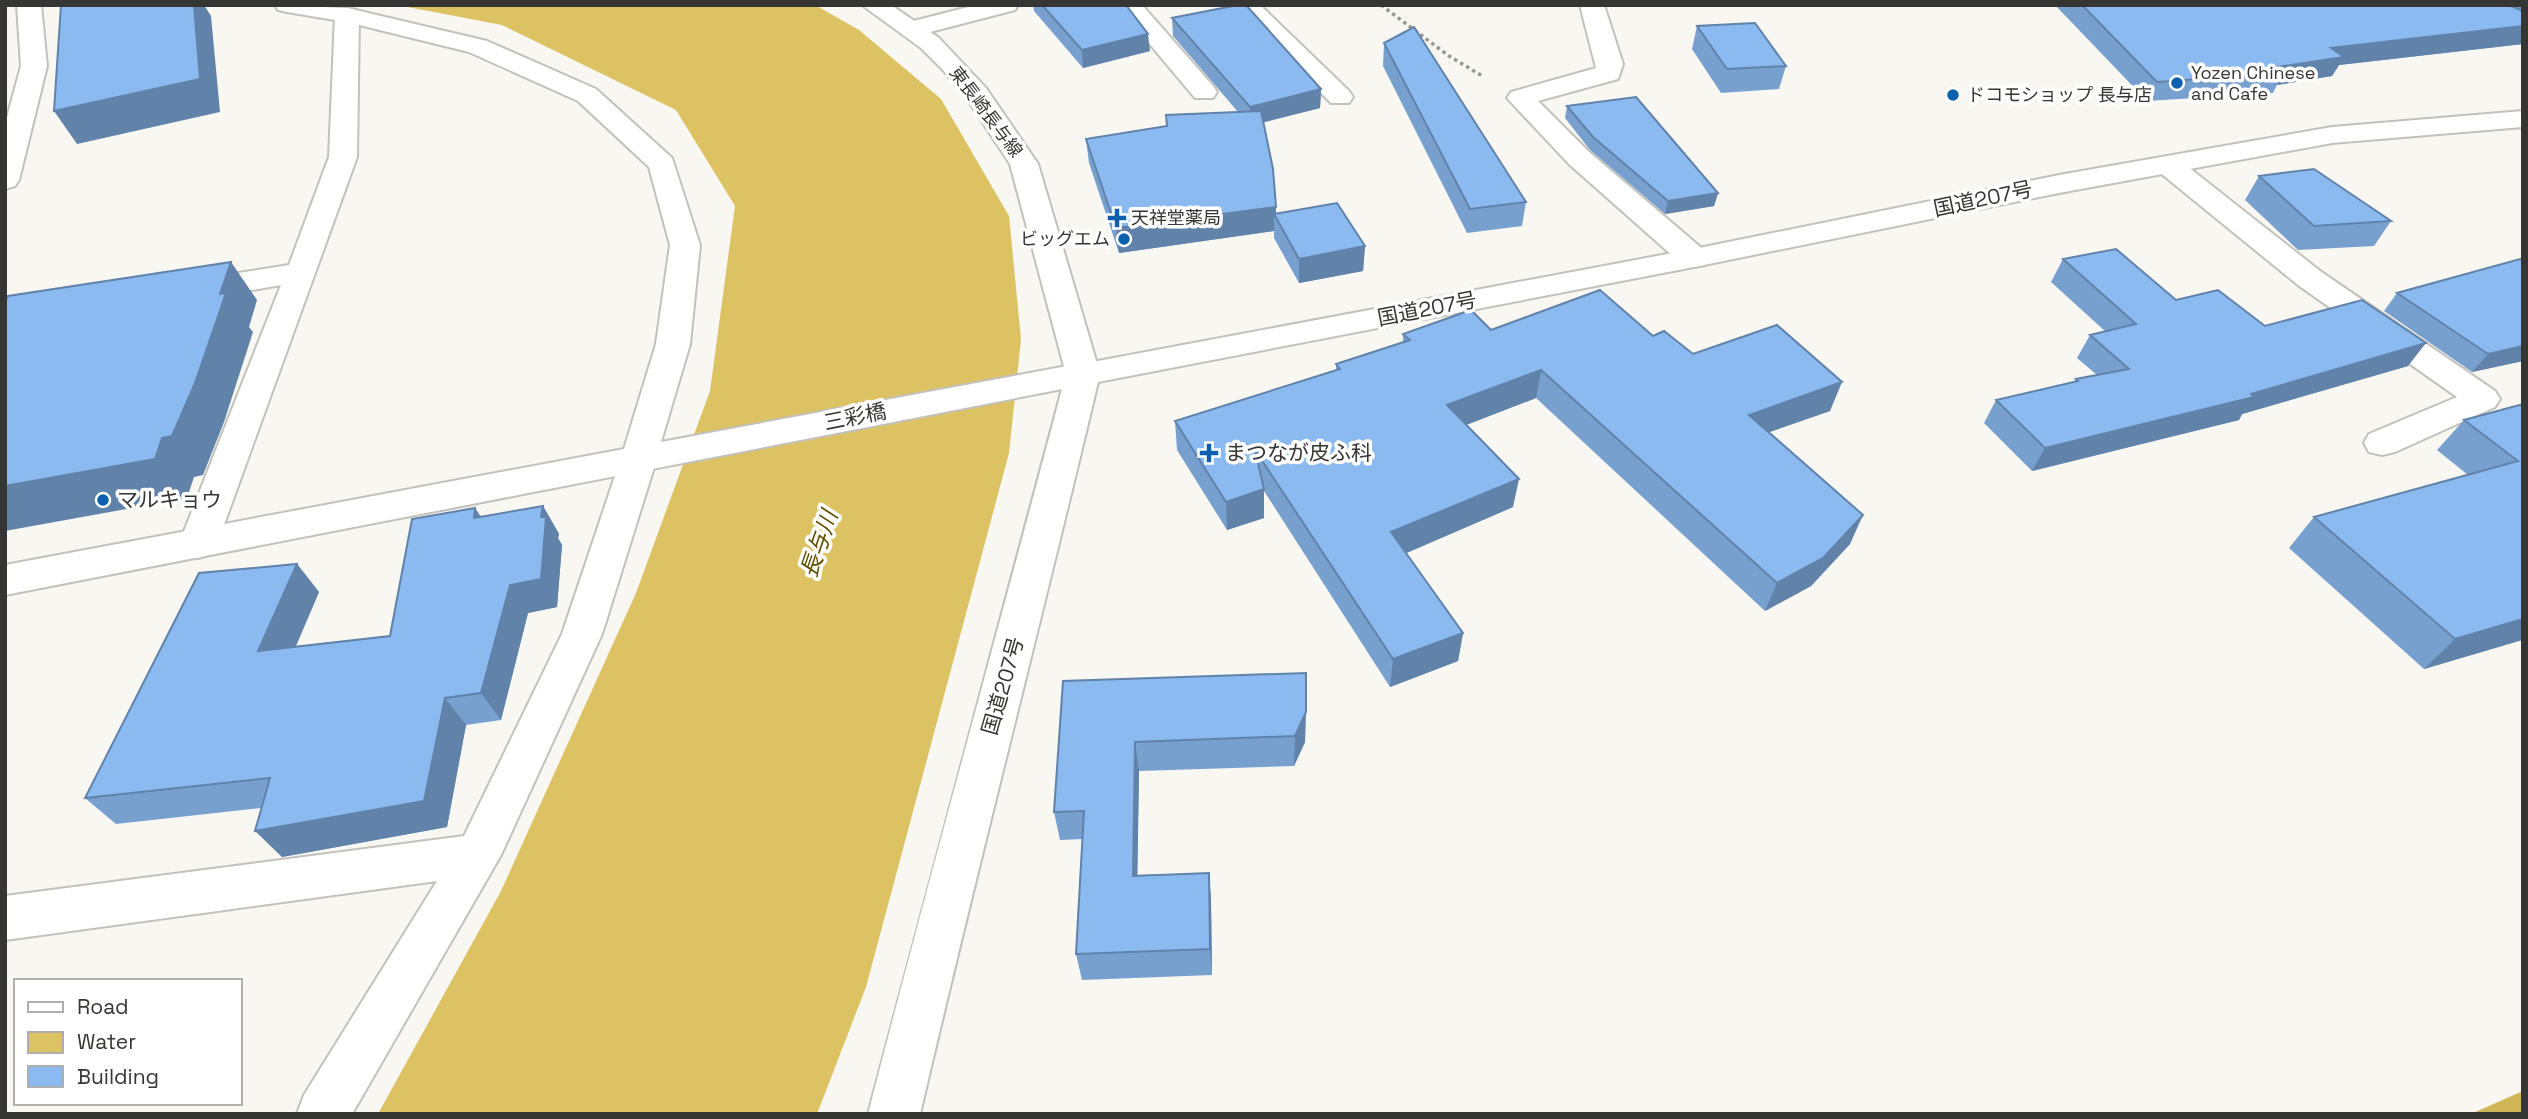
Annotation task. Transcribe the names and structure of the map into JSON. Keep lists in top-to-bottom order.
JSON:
{
  "streets": {
    "main road": ["東長崎長与線", "国道207号", "三彩橋"]
  },
  "crossings": [
    ["東長崎長与線", "国道207号"],
    ["東長崎長与線", "三彩橋"],
    ["国道207号", "三彩橋"]
  ],
  "water": ["長与川"],
  "places": {
    "other": [
      "Yozen Chinese and Cafe",
      "ドコモショップ 長与店",
      "ビッグエム",
      "マルキョウ"
    ],
    "health": ["天祥堂薬局", "まつなが皮ふ科"]
  },
  "legend": ["Road", "Water", "Building"]
}
